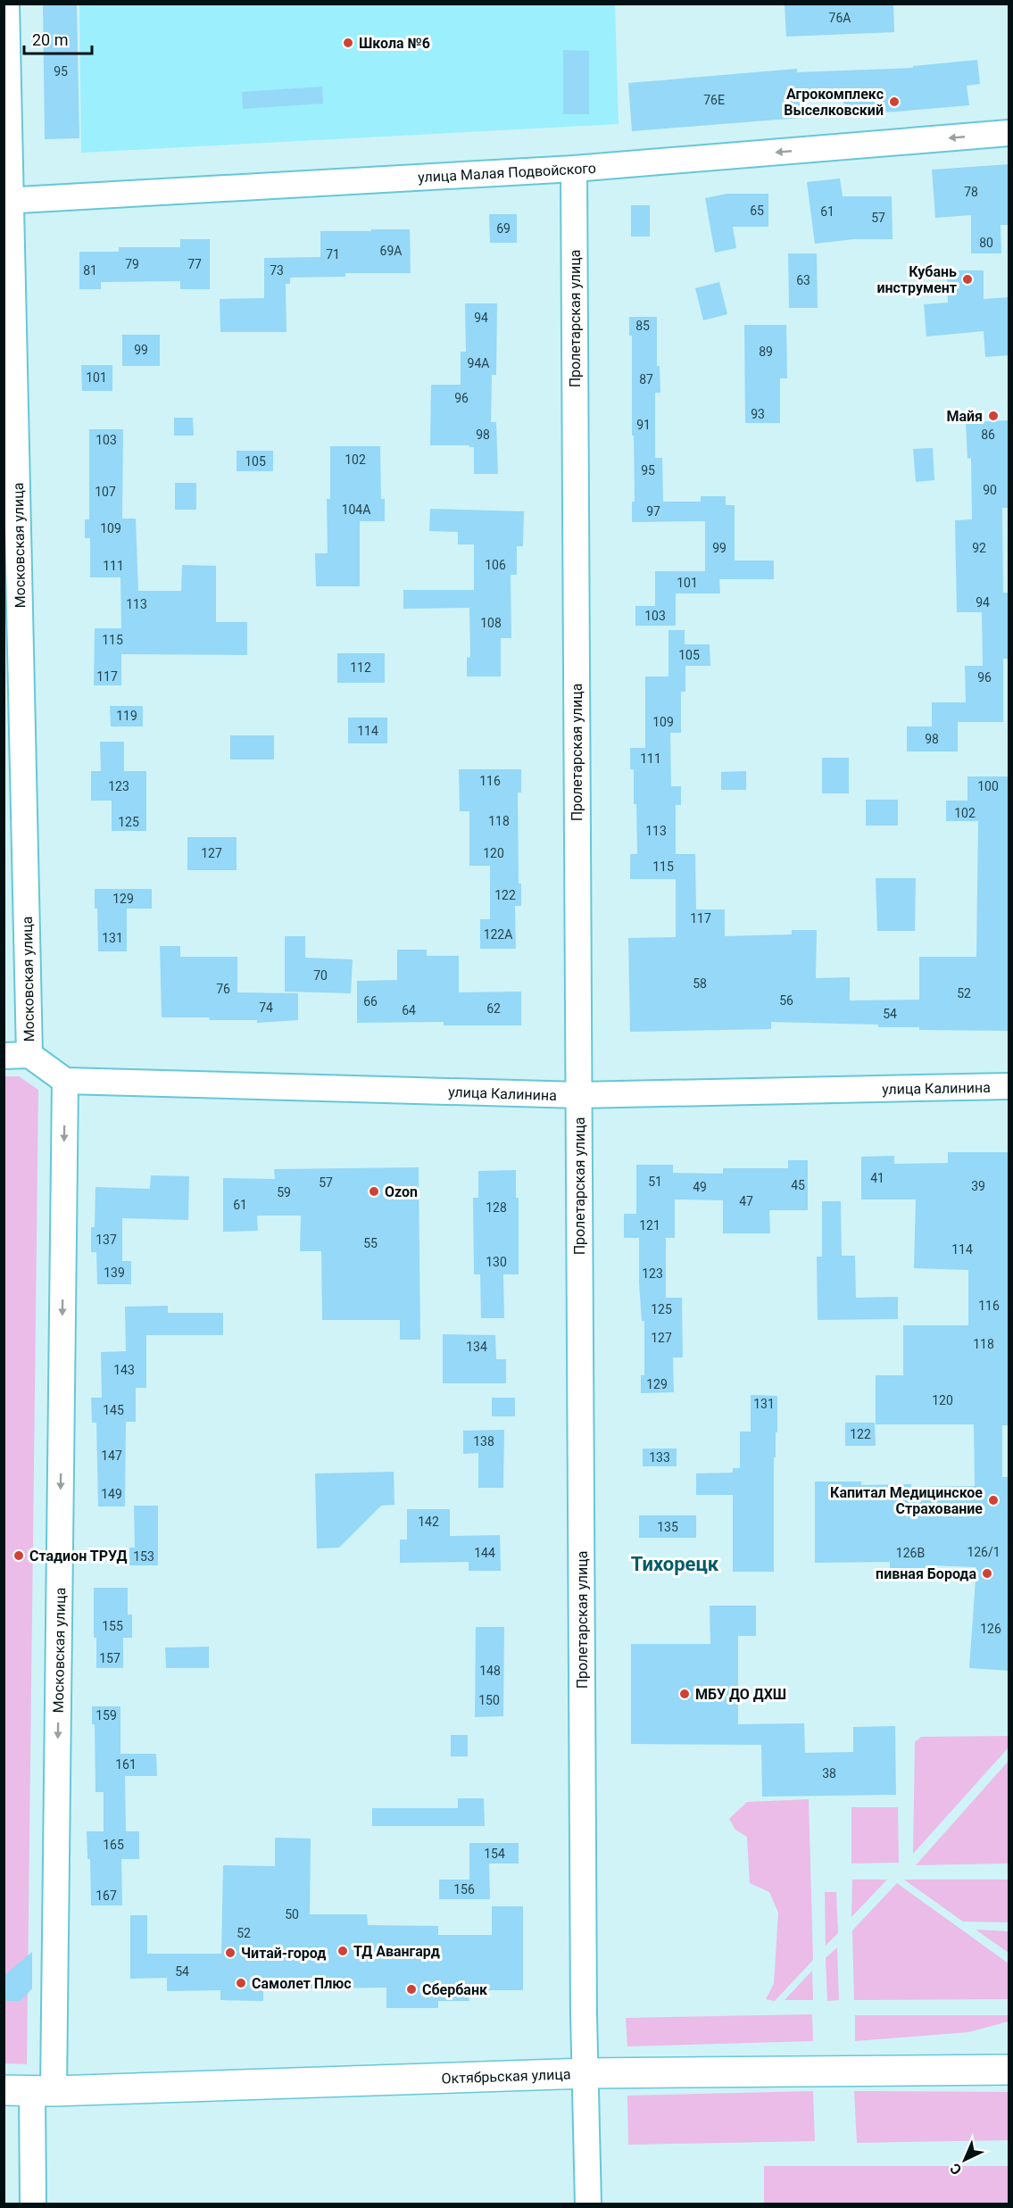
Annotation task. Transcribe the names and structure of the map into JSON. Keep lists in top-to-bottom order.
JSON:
{
  "streets": {
    "main road": ["Октябрьская улица"],
    "street": [
      "улица Малая Подвойского",
      "Пролетарская улица",
      "Московская улица",
      "улица Калинина"
    ]
  },
  "crossings": [
    ["улица Малая Подвойского", "Пролетарская улица"],
    ["улица Малая Подвойского", "Московская улица"],
    ["Пролетарская улица", "улица Калинина"],
    ["Пролетарская улица", "Октябрьская улица"],
    ["Московская улица", "улица Калинина"],
    ["Московская улица", "Октябрьская улица"]
  ],
  "one_way": ["улица Малая Подвойского", "Московская улица"],
  "districts": ["Тихорецк"],
  "places": [
    "Школа №6",
    "Агрокомплекс Выселковский",
    "Кубань инструмент",
    "Майя",
    "Ozon",
    "Капитал Медицинское Страхование",
    "Стадион ТРУД",
    "пивная Борода",
    "МБУ ДО ДХШ",
    "ТД Авангард",
    "Читай-город",
    "Самолет Плюс",
    "Сбербанк"
  ],
  "house_numbers": [
    "76А",
    "95",
    "76Е",
    "78",
    "65",
    "61",
    "57",
    "69",
    "80",
    "69А",
    "71",
    "79",
    "77",
    "81",
    "73",
    "63",
    "94",
    "85",
    "99",
    "89",
    "94А",
    "101",
    "87",
    "96",
    "93",
    "91",
    "98",
    "86",
    "103",
    "102",
    "105",
    "95",
    "90",
    "107",
    "104А",
    "97",
    "109",
    "99",
    "92",
    "106",
    "111",
    "101",
    "94",
    "113",
    "103",
    "108",
    "115",
    "105",
    "112",
    "117",
    "96",
    "119",
    "109",
    "114",
    "98",
    "111",
    "116",
    "123",
    "100",
    "102",
    "118",
    "125",
    "113",
    "127",
    "120",
    "115",
    "122",
    "129",
    "117",
    "122А",
    "131",
    "70",
    "58",
    "76",
    "52",
    "56",
    "66",
    "74",
    "62",
    "64",
    "54",
    "41",
    "51",
    "57",
    "45",
    "39",
    "49",
    "59",
    "47",
    "61",
    "128",
    "121",
    "137",
    "55",
    "114",
    "130",
    "139",
    "123",
    "116",
    "125",
    "127",
    "118",
    "134",
    "143",
    "129",
    "120",
    "131",
    "145",
    "122",
    "138",
    "147",
    "133",
    "149",
    "142",
    "135",
    "126/1",
    "144",
    "126В",
    "153",
    "155",
    "126",
    "157",
    "148",
    "150",
    "159",
    "161",
    "38",
    "165",
    "154",
    "156",
    "167",
    "50",
    "52",
    "54"
  ],
  "scale_bar": "20 m",
  "north": "bottom left"
}
